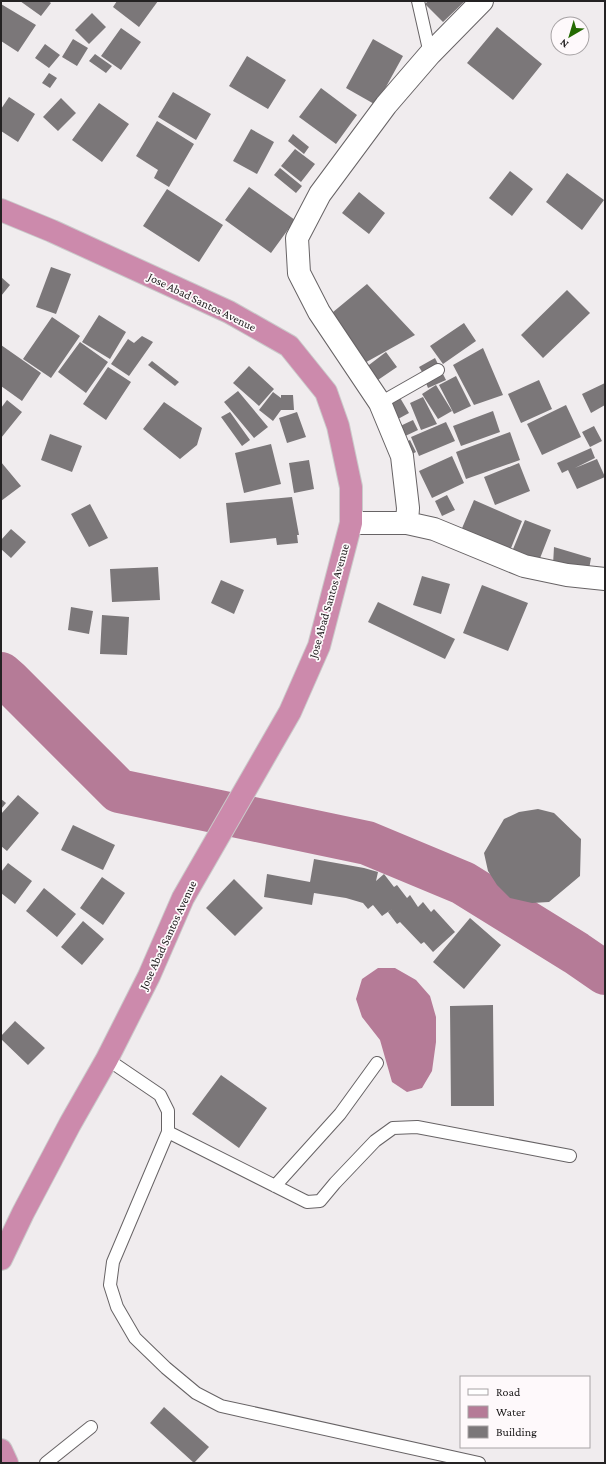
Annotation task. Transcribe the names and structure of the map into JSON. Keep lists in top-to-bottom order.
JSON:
{
  "streets": {
    "highway": ["Jose Abad Santos Avenue"]
  },
  "legend": ["Road", "Water", "Building"],
  "north": "bottom left"
}
